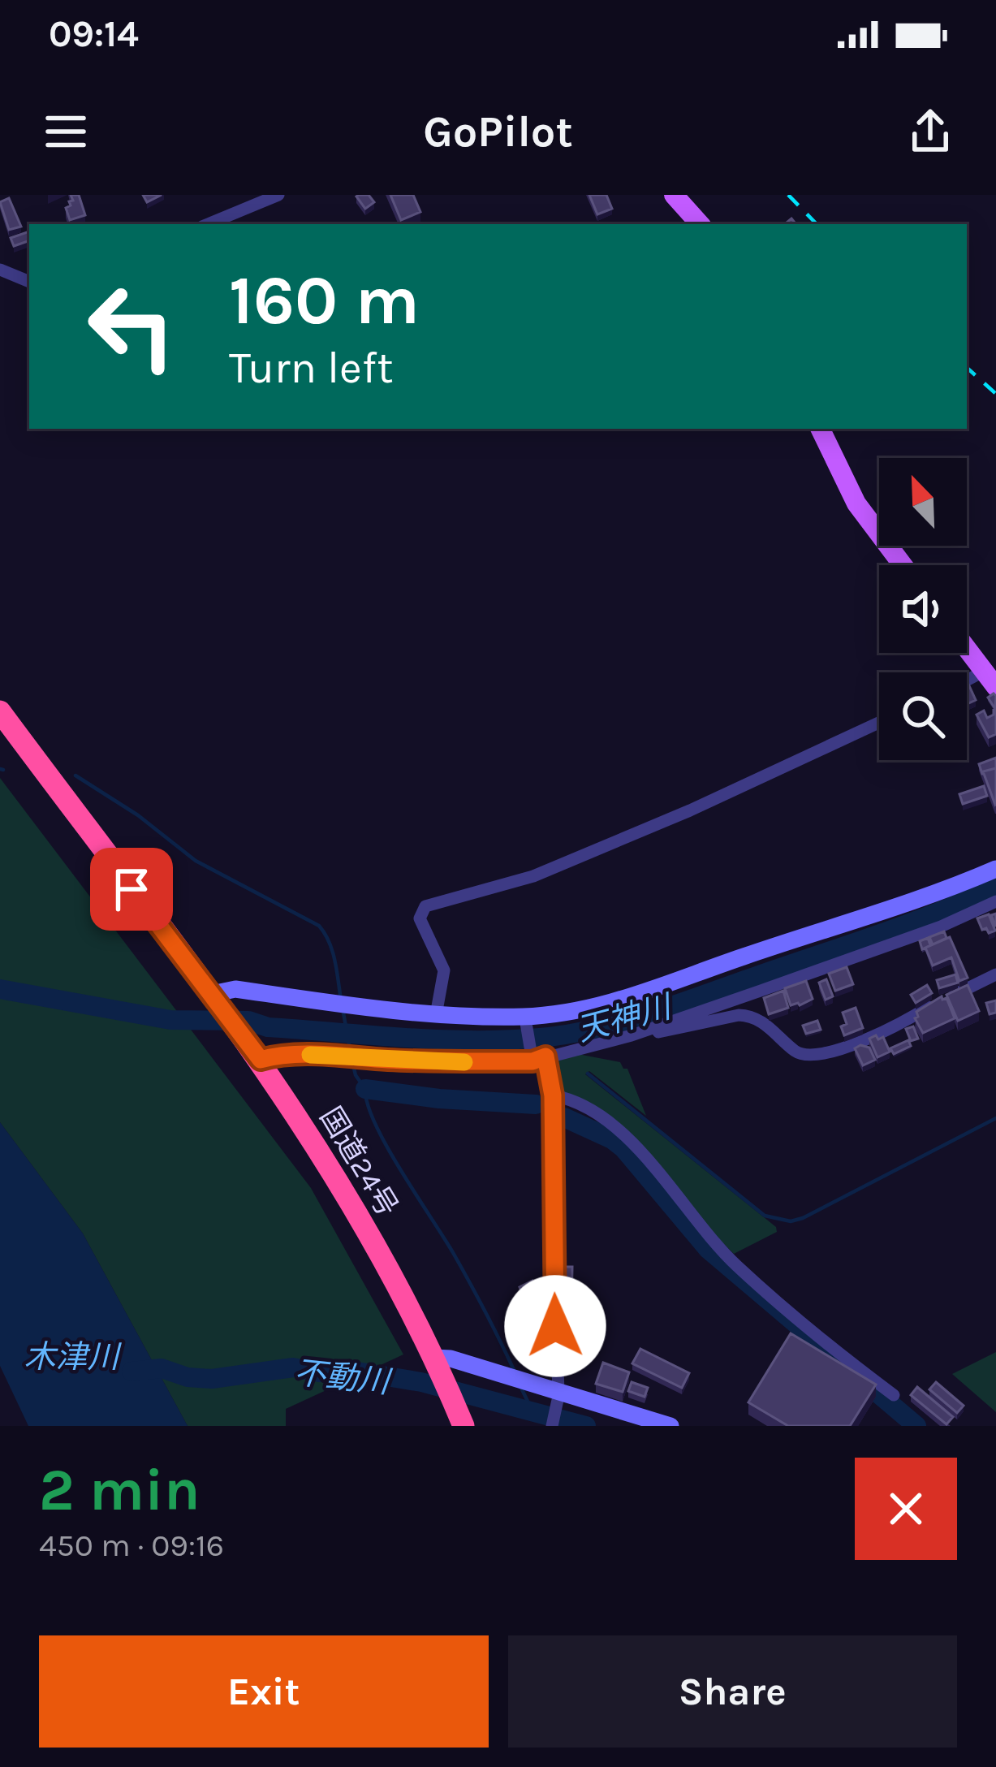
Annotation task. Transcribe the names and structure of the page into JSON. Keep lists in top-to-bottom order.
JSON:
{
  "streets": {
    "highway": ["国道24号"]
  },
  "water": ["天神川", "木津川", "不動川"],
  "north": "top left",
  "page": {
    "status": "09:14",
    "header": "GoPilot",
    "turn": ["160 m", "Turn left"],
    "heading": ["2 min", "450 m · 09:16"],
    "buttons": ["Exit", "Share"]
  }
}
